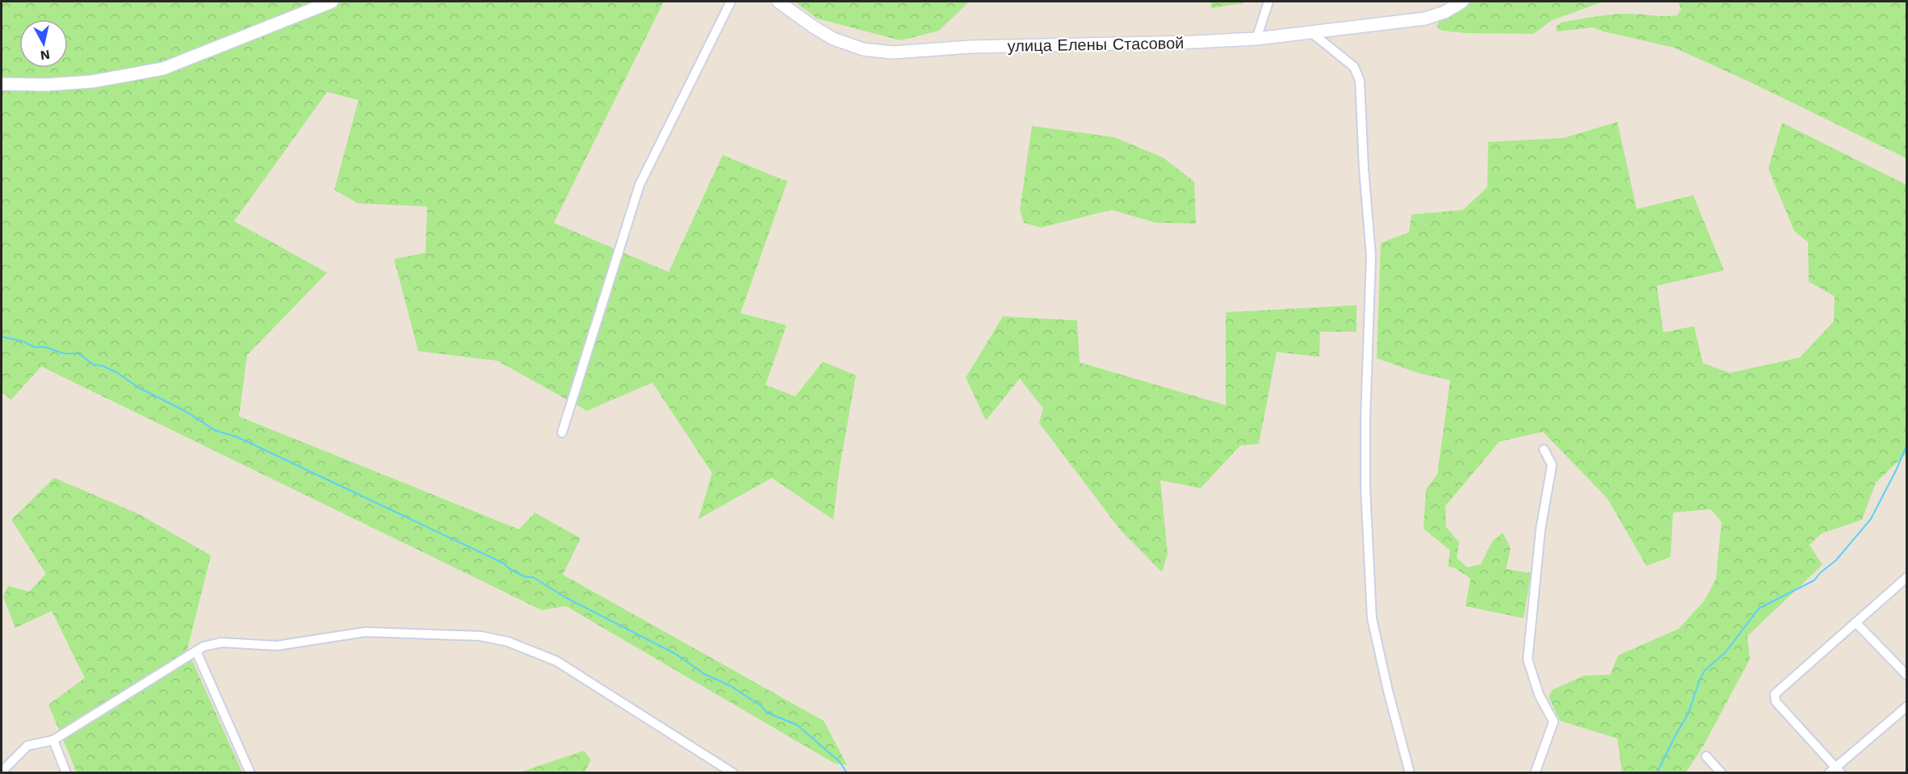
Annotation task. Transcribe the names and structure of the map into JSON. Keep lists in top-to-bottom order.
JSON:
{
  "streets": {
    "main road": ["улица Елены Стасовой"]
  },
  "north": "bottom"
}
